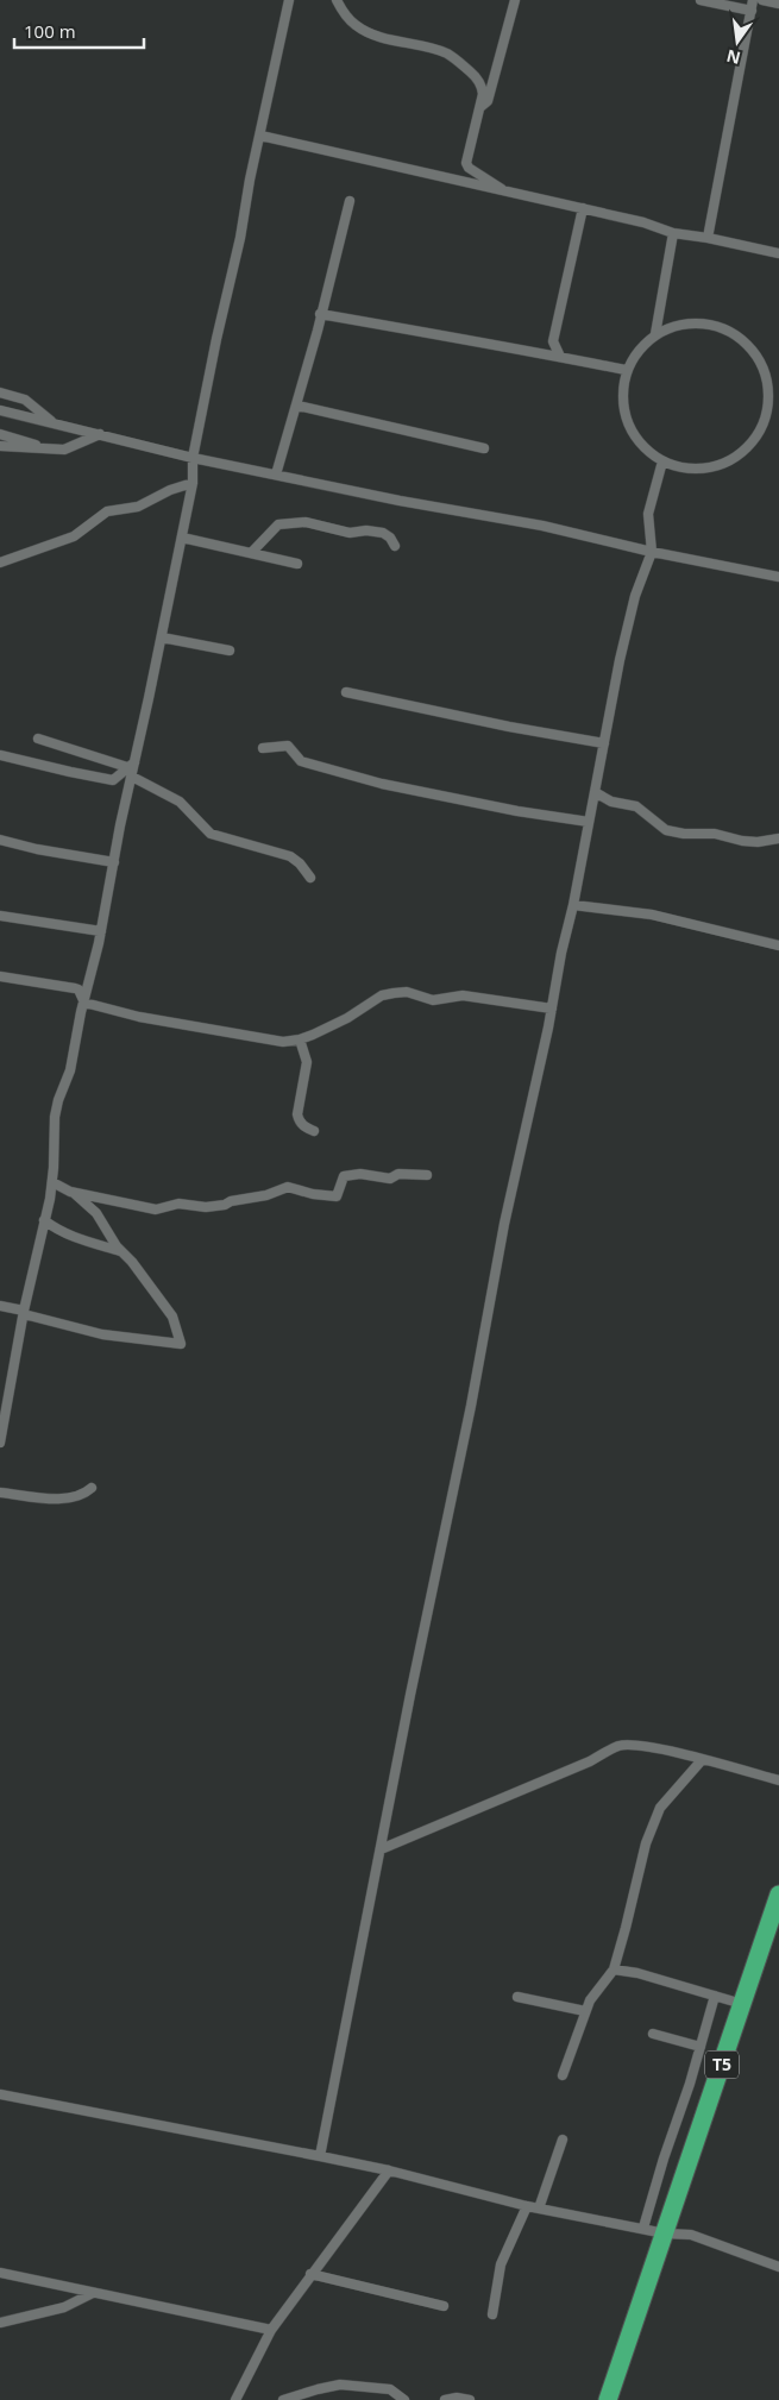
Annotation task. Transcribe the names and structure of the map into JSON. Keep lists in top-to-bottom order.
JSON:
{
  "streets": {
    "highway": ["T5"]
  },
  "scale_bar": "100 m",
  "north": "bottom"
}
